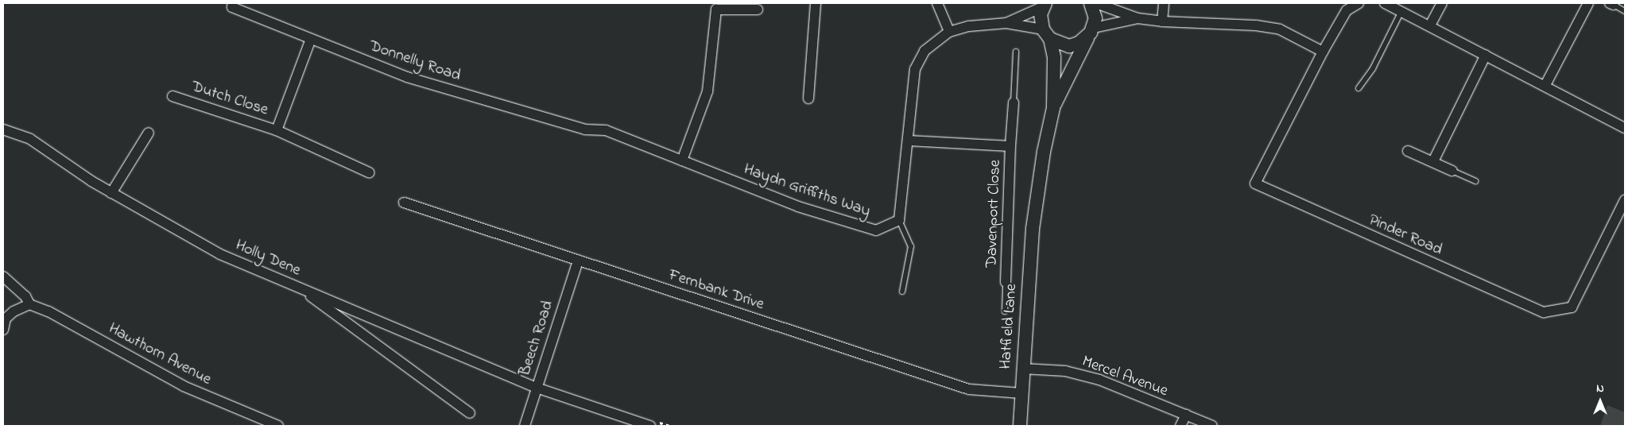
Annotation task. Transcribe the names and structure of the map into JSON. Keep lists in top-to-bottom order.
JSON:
{
  "streets": {
    "street": [
      "Donnelly Road",
      "Dutch Close",
      "Haydn Griffiths Way",
      "Davenport Close",
      "Pinder Road",
      "Holly Dene",
      "Fernbank Drive",
      "Hatfield Lane",
      "Beech Road",
      "Hawthorn Avenue",
      "Mercel Avenue"
    ]
  },
  "crossings": [
    ["Donnelly Road", "Dutch Close"],
    ["Donnelly Road", "Haydn Griffiths Way"],
    ["Holly Dene", "Beech Road"],
    ["Fernbank Drive", "Hatfield Lane"],
    ["Fernbank Drive", "Beech Road"],
    ["Hatfield Lane", "Mercel Avenue"]
  ],
  "north": "top"
}
